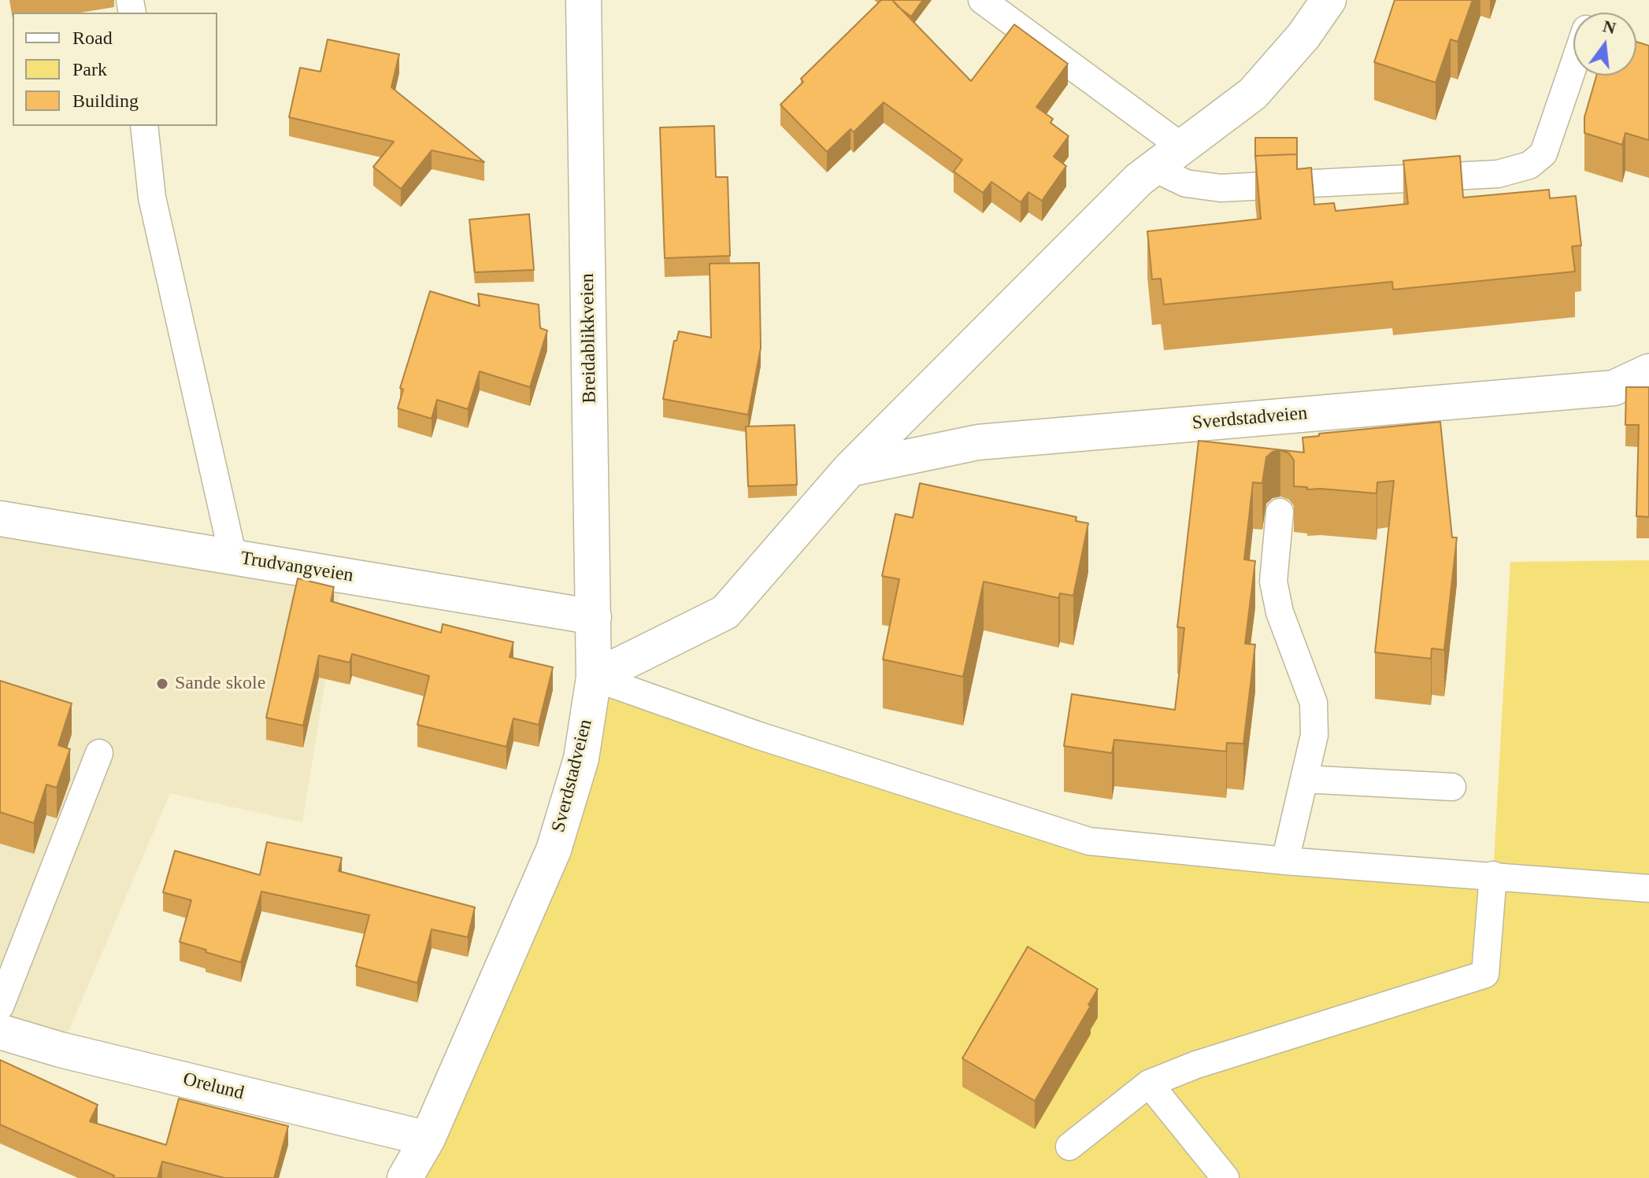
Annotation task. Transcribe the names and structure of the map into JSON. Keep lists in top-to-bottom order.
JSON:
{
  "streets": {
    "street": [
      "Breidablikkveien",
      "Sverdstadveien",
      "Trudvangveien",
      "Orelund"
    ]
  },
  "crossings": [
    ["Breidablikkveien", "Sverdstadveien"],
    ["Breidablikkveien", "Trudvangveien"],
    ["Sverdstadveien", "Orelund"]
  ],
  "places": ["Sande skole"],
  "legend": ["Road", "Park", "Building"],
  "north": "top"
}
